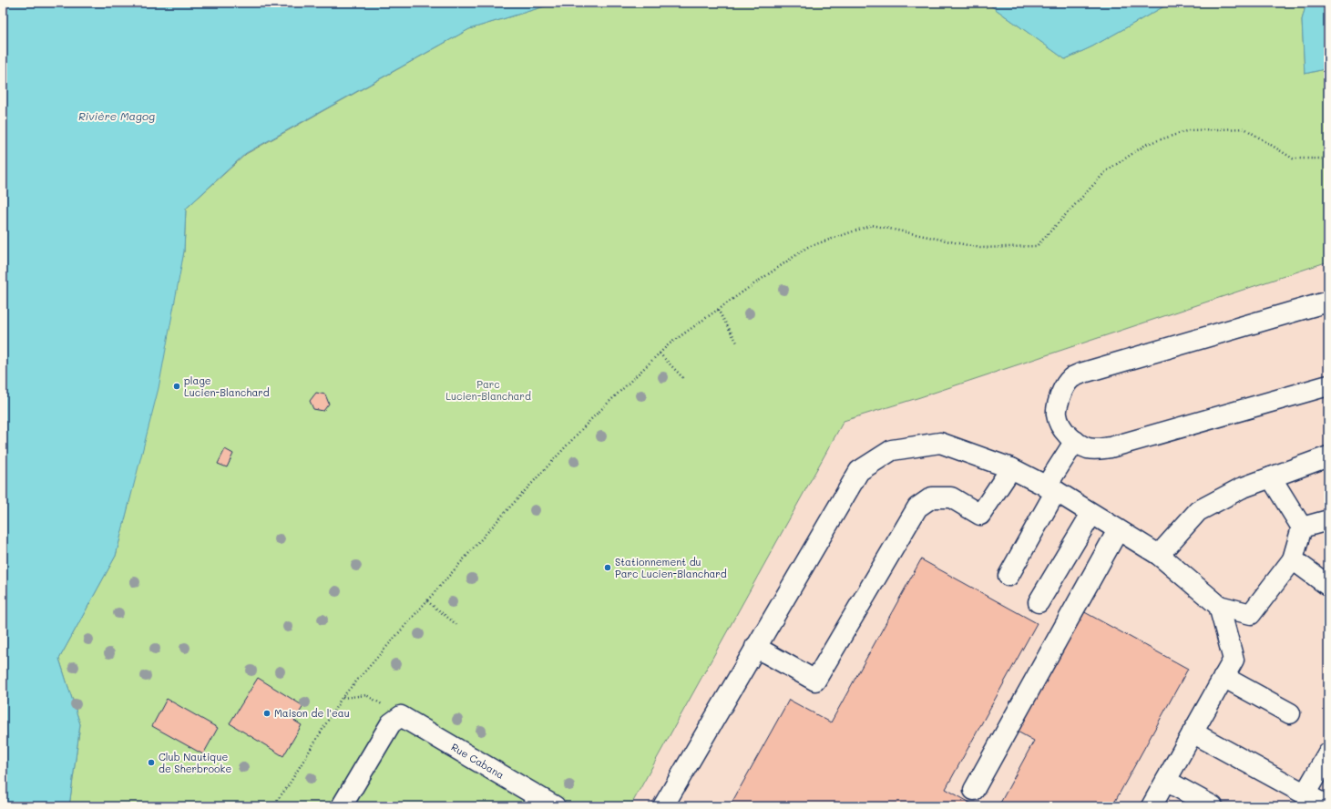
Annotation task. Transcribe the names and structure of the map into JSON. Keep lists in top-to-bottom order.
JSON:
{
  "streets": {
    "street": ["Rue Cabana"]
  },
  "water": ["Rivière Magog"],
  "parks": ["Parc Lucien-Blanchard"],
  "places": [
    "plage Lucien-Blanchard",
    "Stationnement du Parc Lucien-Blanchard",
    "Maison de l'eau",
    "Club Nautique de Sherbrooke"
  ]
}
